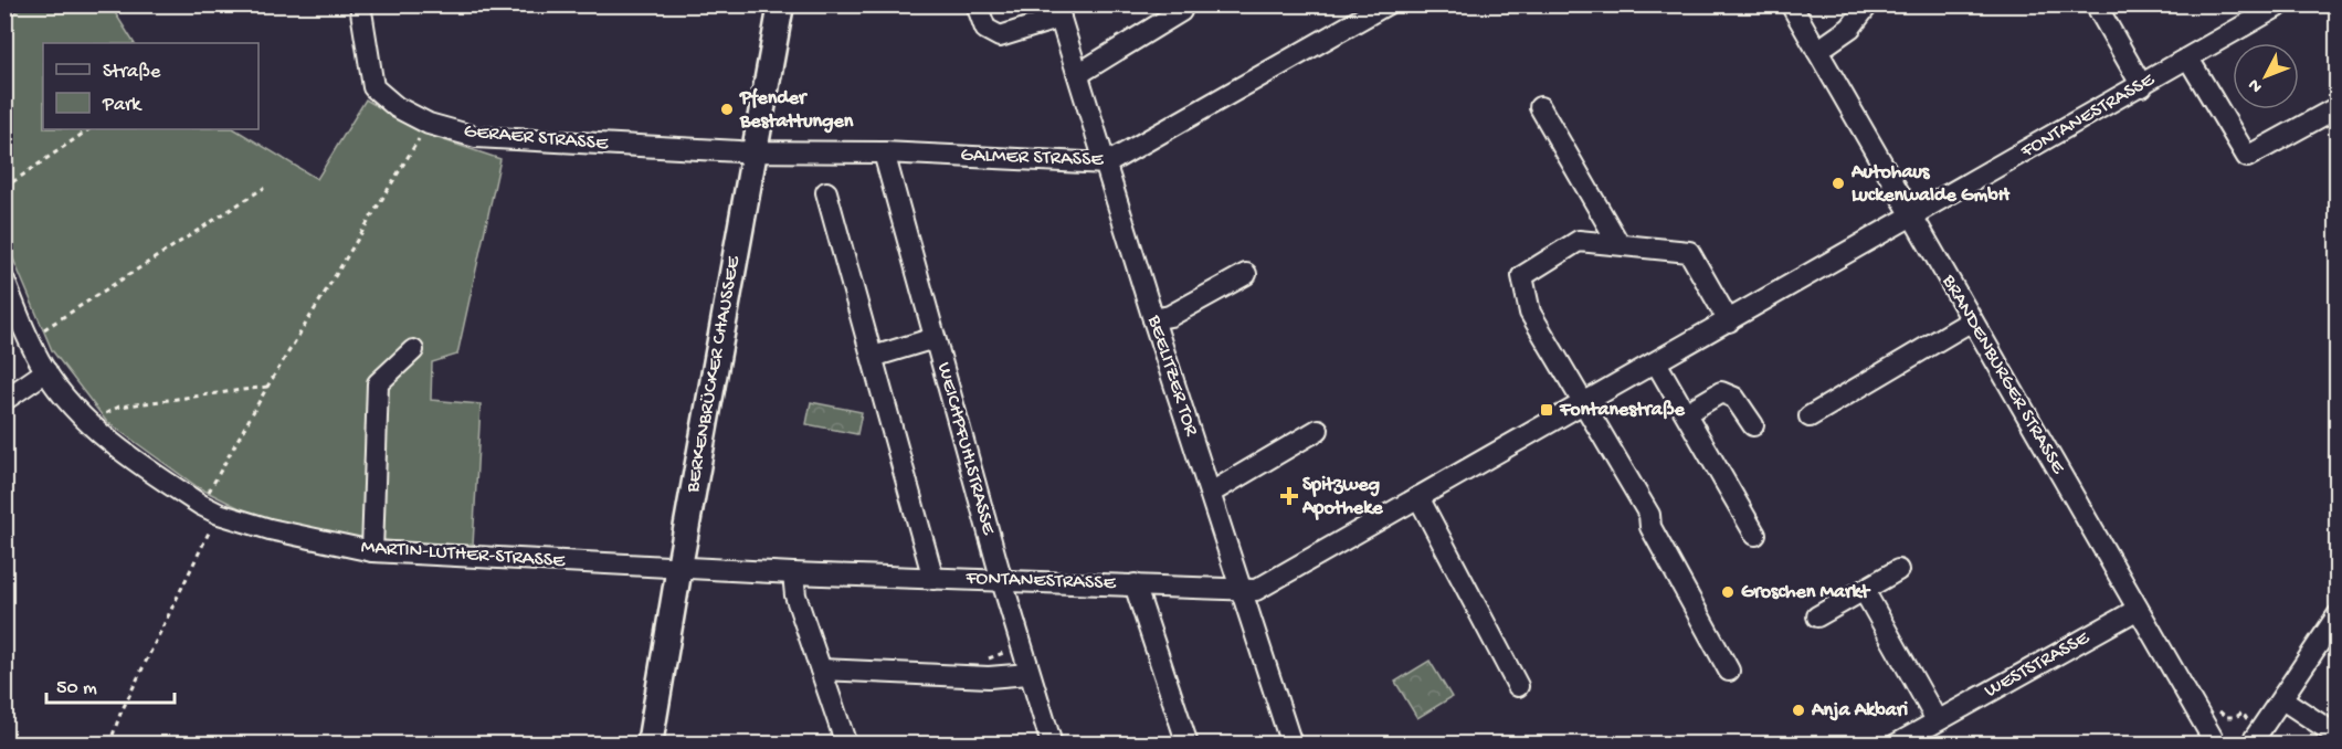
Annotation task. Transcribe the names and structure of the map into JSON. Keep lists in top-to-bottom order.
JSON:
{
  "streets": {
    "main road": ["BERKENBRÜCKER CHAUSSEE"],
    "street": [
      "FONTANESTRASSE",
      "GERAER STRASSE",
      "GALMER STRASSE",
      "BRANDENBURGER STRASSE",
      "BEELITZER TOR",
      "WEICHPFUHLSTRASSE",
      "MARTIN-LUTHER-STRASSE",
      "WESTSTRASSE"
    ]
  },
  "crossings": [
    ["FONTANESTRASSE", "BERKENBRÜCKER CHAUSSEE"],
    ["FONTANESTRASSE", "BRANDENBURGER STRASSE"],
    ["FONTANESTRASSE", "BEELITZER TOR"],
    ["FONTANESTRASSE", "WEICHPFUHLSTRASSE"],
    ["FONTANESTRASSE", "MARTIN-LUTHER-STRASSE"],
    ["GERAER STRASSE", "GALMER STRASSE"],
    ["GERAER STRASSE", "BERKENBRÜCKER CHAUSSEE"],
    ["GALMER STRASSE", "BERKENBRÜCKER CHAUSSEE"],
    ["GALMER STRASSE", "BEELITZER TOR"],
    ["GALMER STRASSE", "WEICHPFUHLSTRASSE"],
    ["BERKENBRÜCKER CHAUSSEE", "MARTIN-LUTHER-STRASSE"],
    ["BRANDENBURGER STRASSE", "WESTSTRASSE"]
  ],
  "places": {
    "other": [
      "Pfender Bestattungen",
      "Autohaus Luckenwalde GmbH",
      "Groschen Markt",
      "Anja Akbari"
    ],
    "transit": ["Fontanestraße"],
    "health": ["Spitzweg Apotheke"]
  },
  "legend": ["Straße", "Park"],
  "scale_bar": "50 m",
  "north": "bottom left"
}
